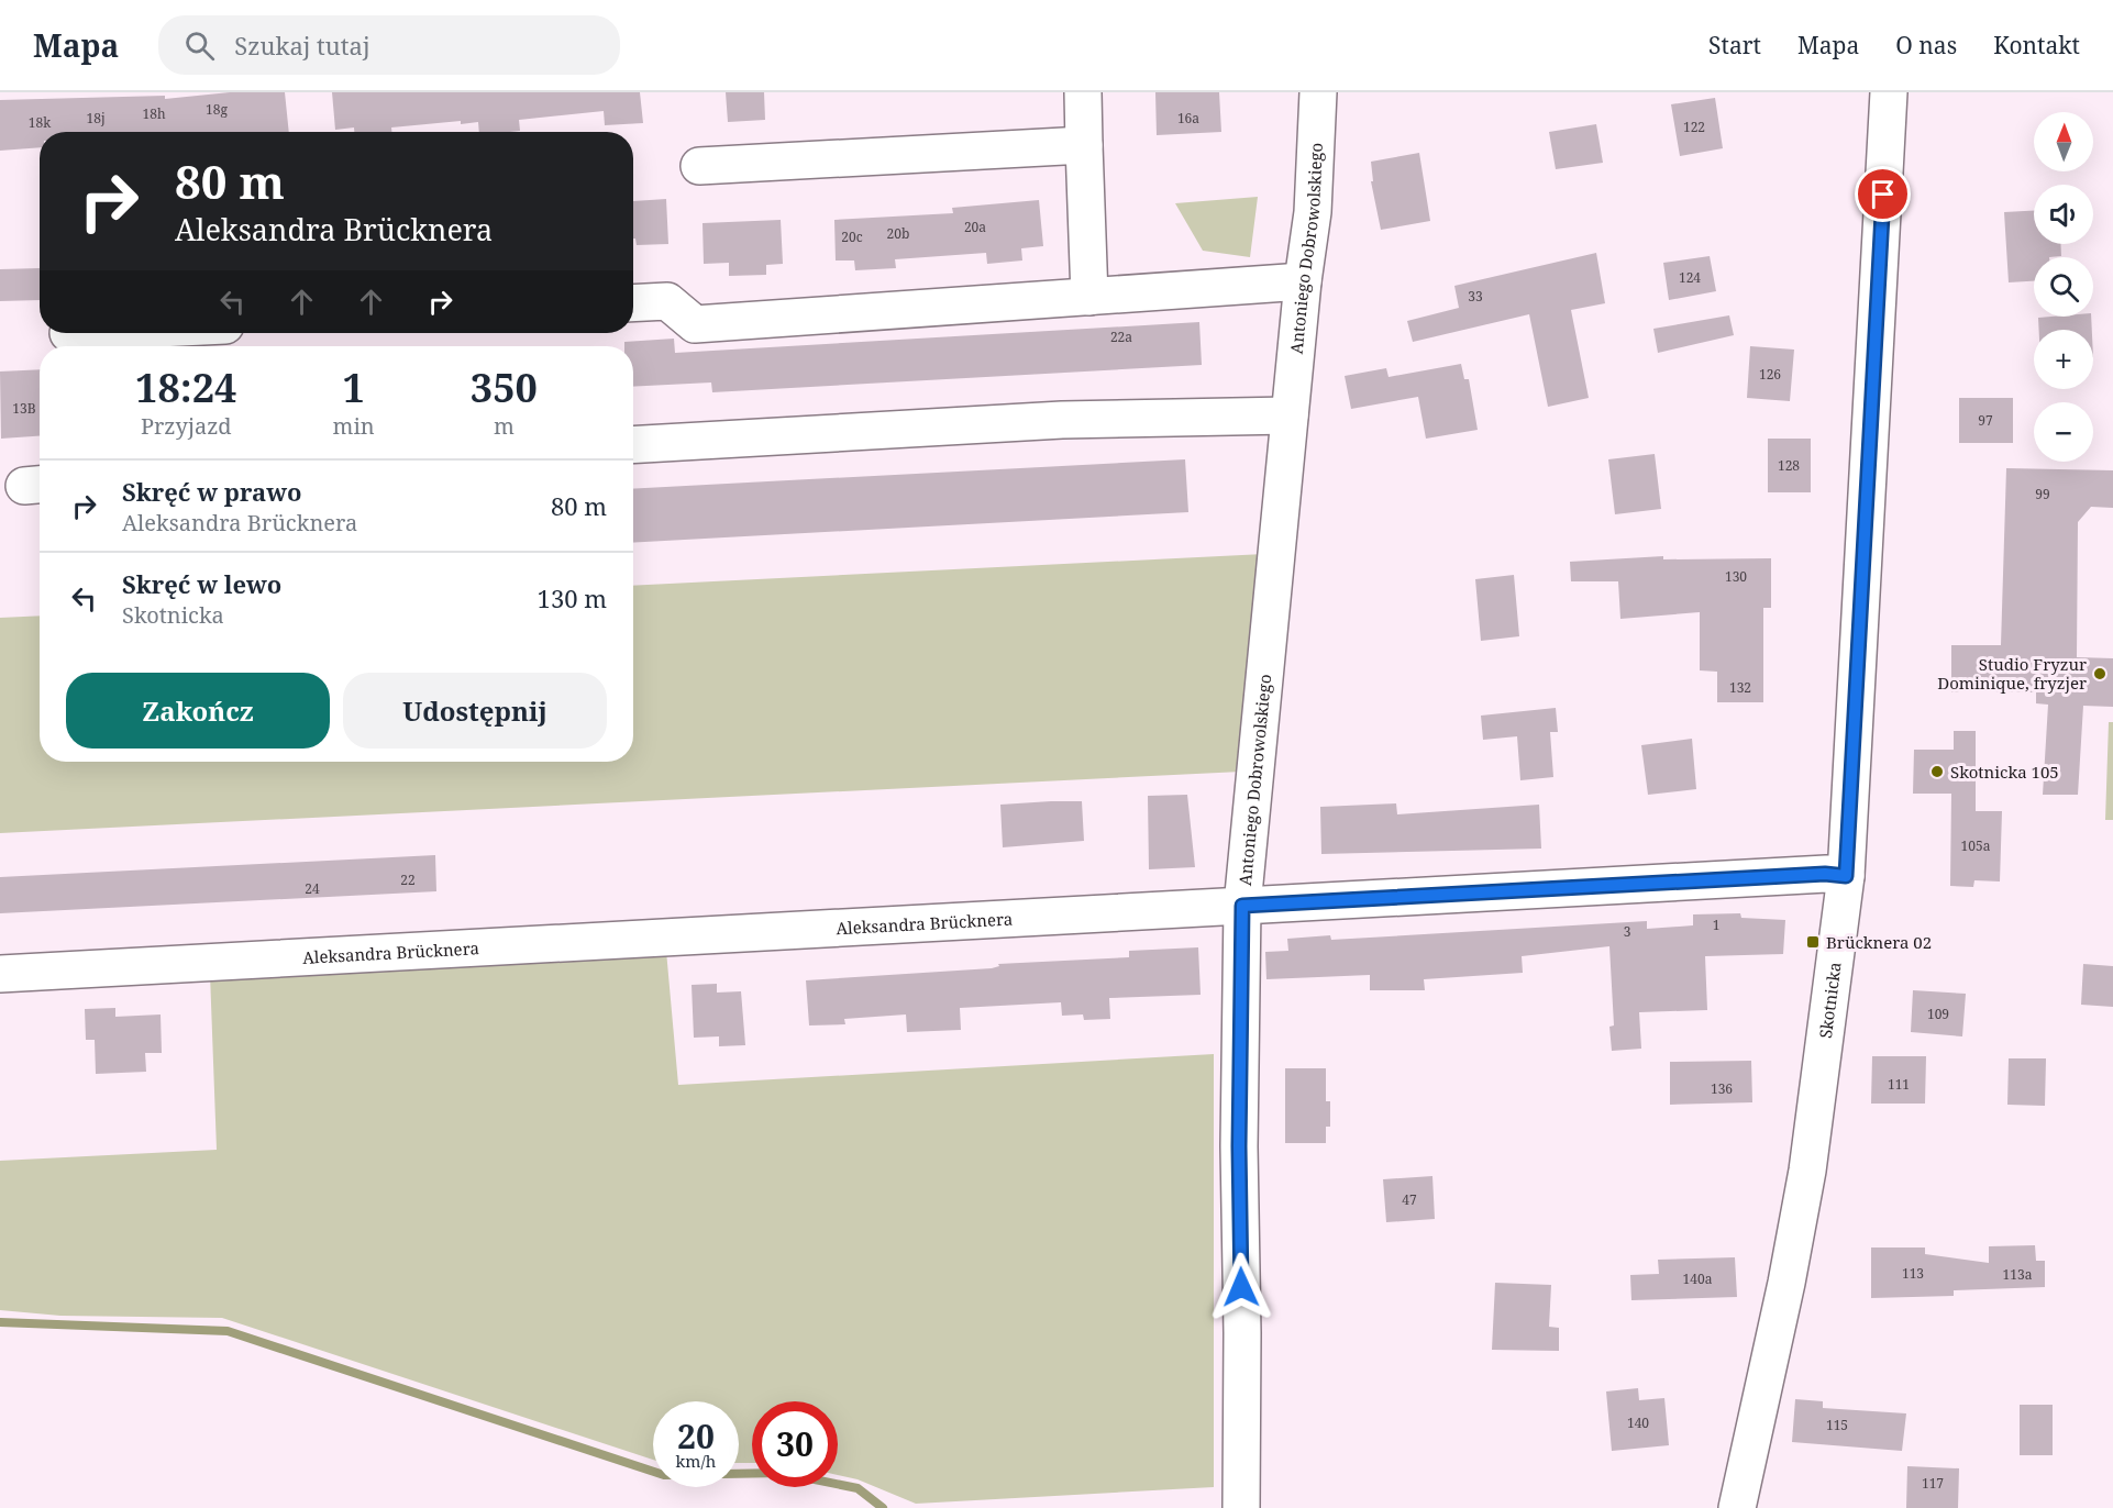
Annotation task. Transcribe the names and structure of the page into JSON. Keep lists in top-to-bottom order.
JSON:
{
  "streets": {
    "street": ["Antoniego Dobrowolskiego", "Aleksandra Brücknera", "Skotnicka"]
  },
  "crossings": [
    ["Antoniego Dobrowolskiego", "Aleksandra Brücknera"],
    ["Aleksandra Brücknera", "Skotnicka"]
  ],
  "places": {
    "other": ["Studio Fryzur Dominique, fryzjer", "Skotnicka 105"],
    "transit": ["Brücknera 02"]
  },
  "house_numbers": [
    "18g",
    "18h",
    "18j",
    "16a",
    "18k",
    "122",
    "20a",
    "20b",
    "20c",
    "124",
    "33",
    "22a",
    "126",
    "13B",
    "97",
    "128",
    "99",
    "130",
    "132",
    "105a",
    "22",
    "24",
    "1",
    "3",
    "109",
    "111",
    "136",
    "47",
    "113",
    "113a",
    "140a",
    "140",
    "115",
    "117"
  ],
  "north": "top",
  "page": {
    "header": "Mapa",
    "search": "Szukaj tutaj",
    "nav": [
      "Start",
      "Mapa",
      "O nas",
      "Kontakt"
    ],
    "map_buttons": ["+", "−"],
    "turn": ["80 m", "Aleksandra Brücknera"],
    "eta": [
      "18:24",
      "Przyjazd",
      "1",
      "min",
      "350",
      "m"
    ],
    "list": [
      {
        "name": "Skręć w prawo",
        "note": "Aleksandra Brücknera",
        "value": "80 m"
      },
      {
        "name": "Skręć w lewo",
        "note": "Skotnicka",
        "value": "130 m"
      }
    ],
    "buttons": ["Zakończ", "Udostępnij"],
    "speed": "20 km/h",
    "limit": "30"
  }
}
